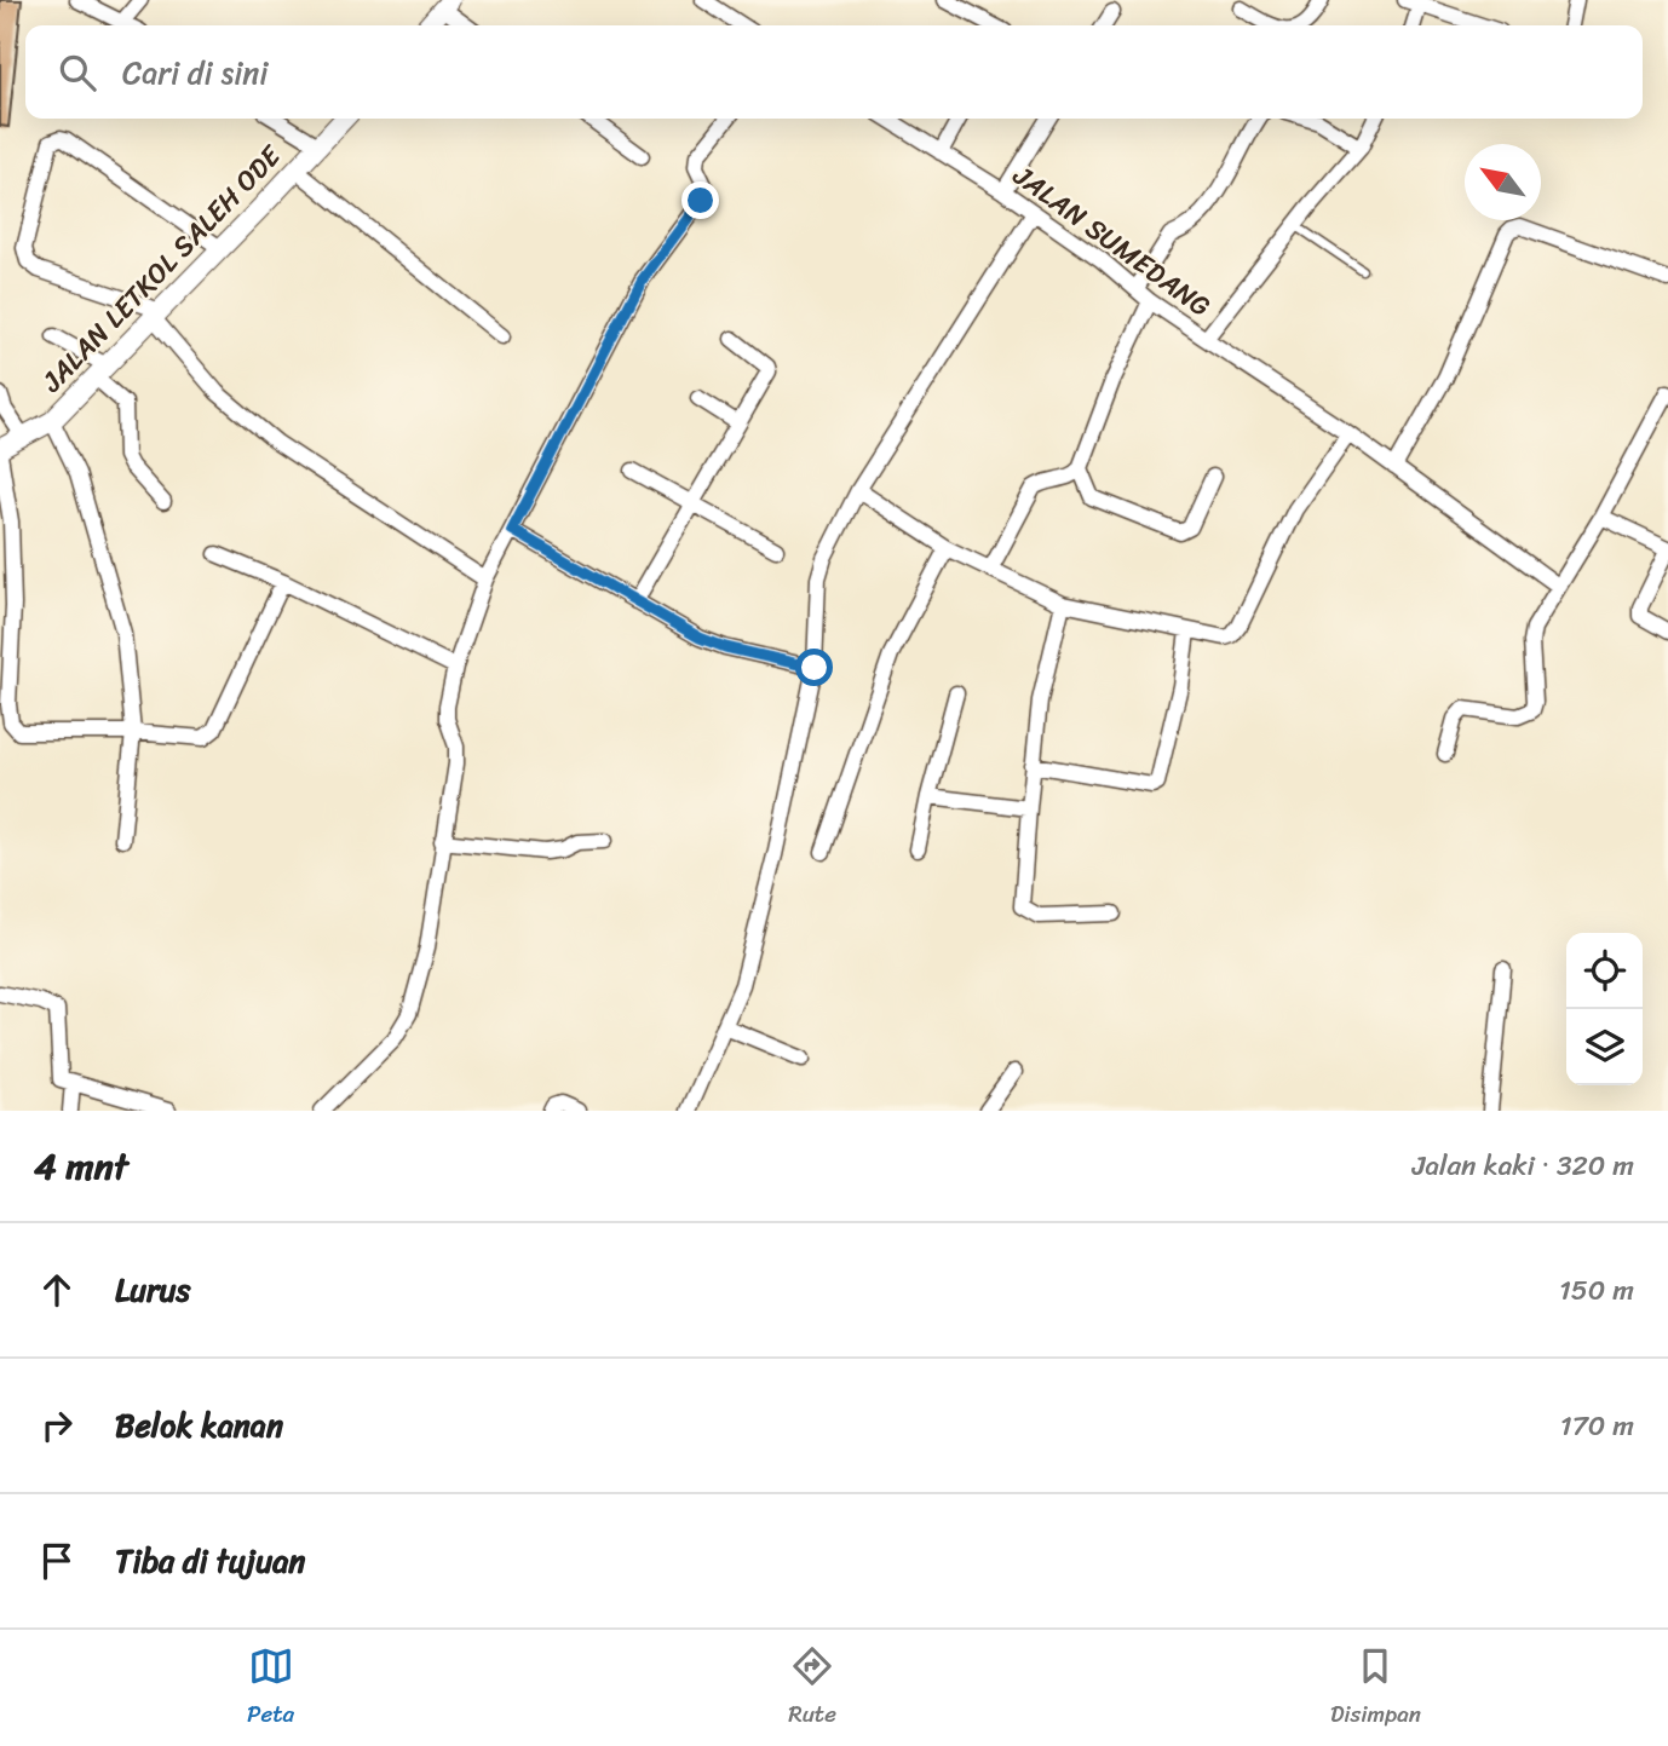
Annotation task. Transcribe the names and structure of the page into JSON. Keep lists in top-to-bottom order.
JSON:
{
  "streets": {
    "street": ["JALAN SUMEDANG", "JALAN LETKOL SALEH ODE"]
  },
  "north": "top left",
  "page": {
    "search": "Cari di sini",
    "heading": ["4 mnt", "Jalan kaki · 320 m"],
    "list": [
      ["Lurus", "150 m"],
      ["Belok kanan", "170 m"],
      "Tiba di tujuan"
    ],
    "nav": ["Peta", "Rute", "Disimpan"]
  }
}
